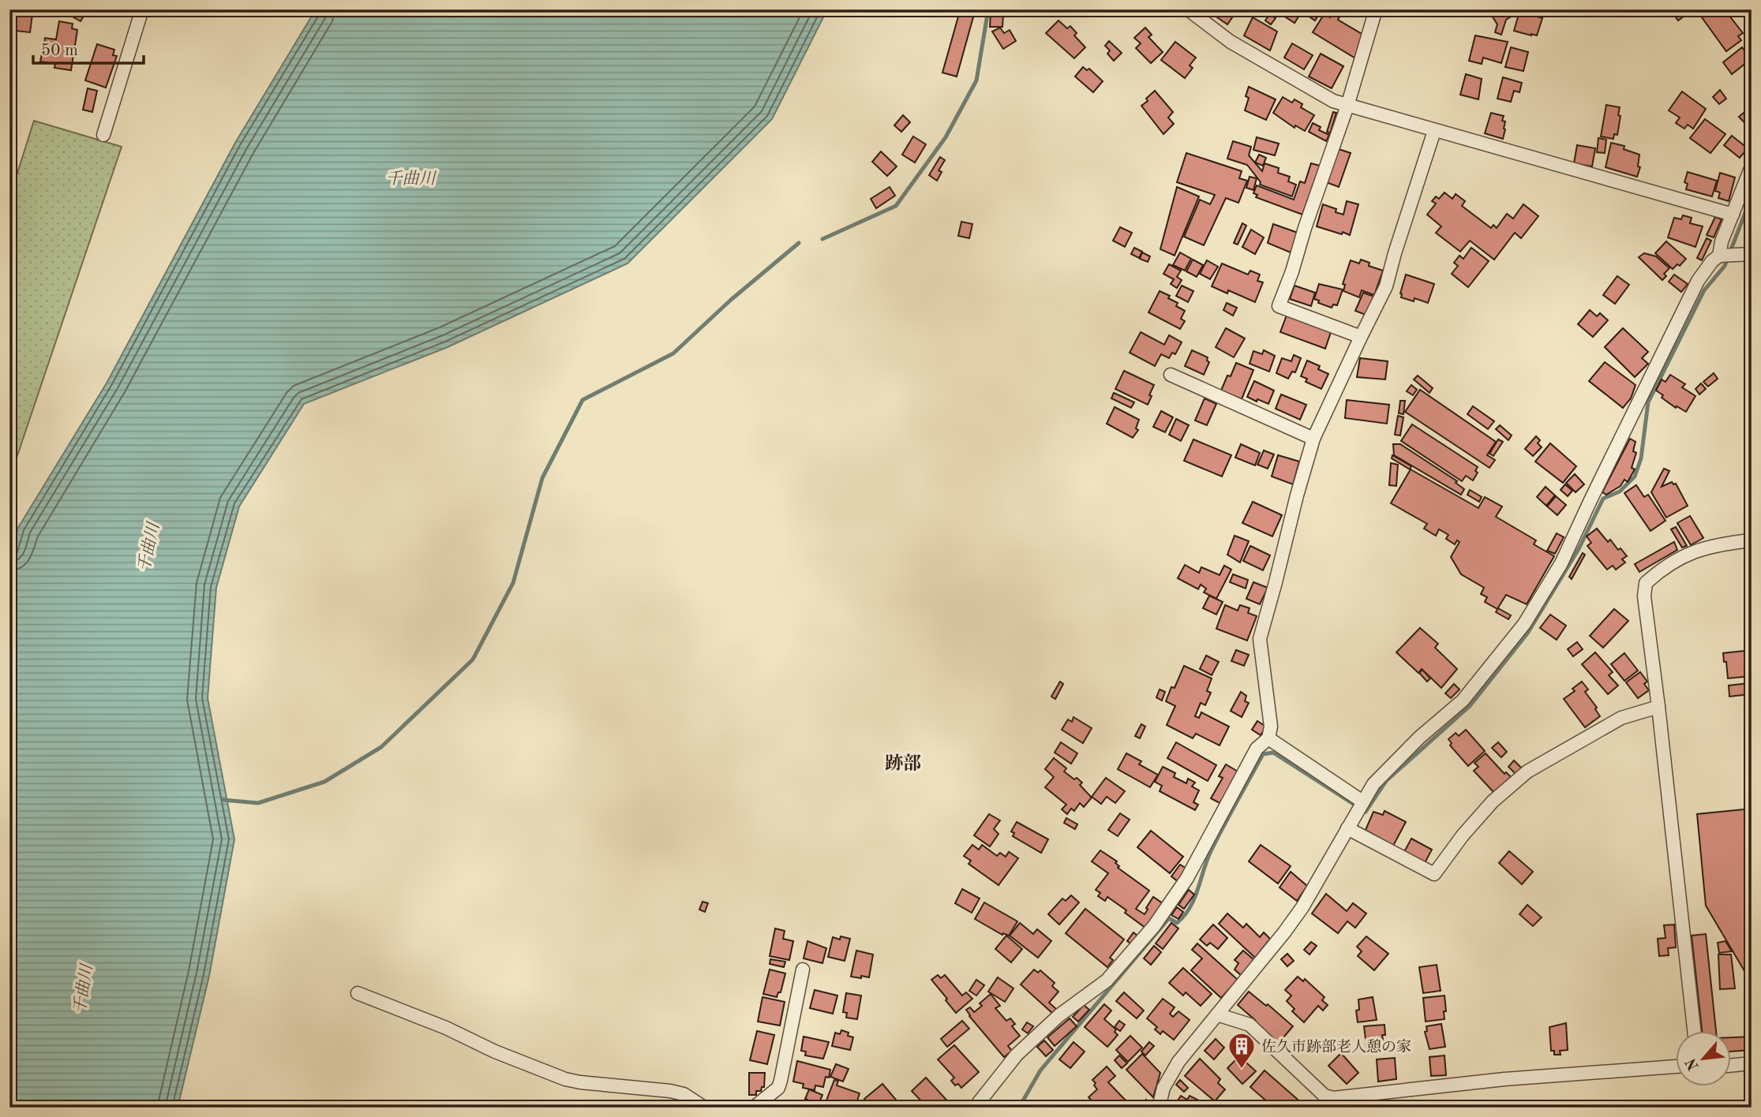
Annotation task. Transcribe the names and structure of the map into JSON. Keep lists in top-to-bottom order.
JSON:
{
  "districts": ["跡部"],
  "water": ["千曲川"],
  "places": {
    "building": ["佐久市跡部老人憩の家"]
  },
  "scale_bar": "50 m",
  "north": "bottom left"
}
